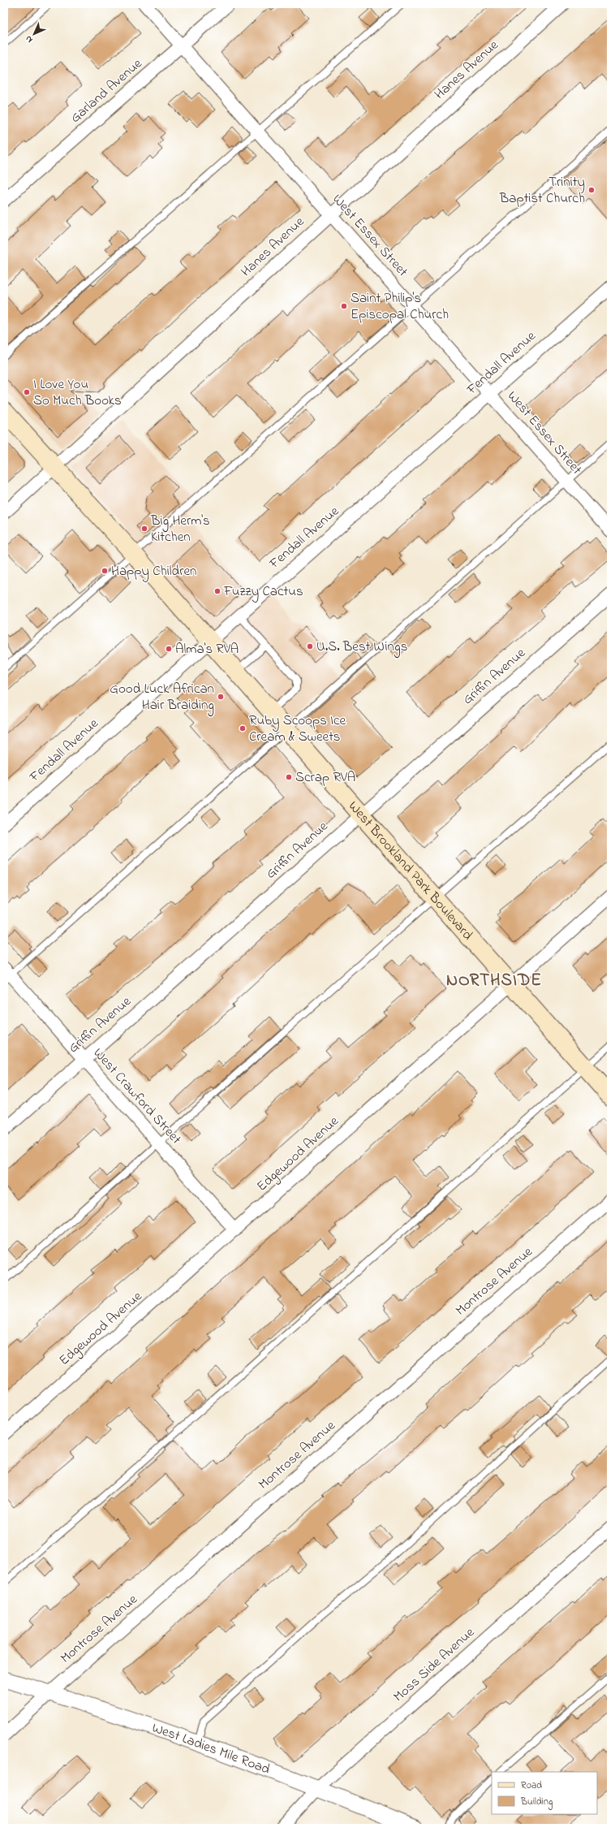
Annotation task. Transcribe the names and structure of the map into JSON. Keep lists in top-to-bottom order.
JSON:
{
  "streets": {
    "main road": ["West Brookland Park Boulevard"],
    "street": [
      "Hanes Avenue",
      "Garland Avenue",
      "West Essex Street",
      "Fendall Avenue",
      "Griffin Avenue",
      "West Crawford Street",
      "Edgewood Avenue",
      "Montrose Avenue",
      "Moss Side Avenue",
      "West Ladies Mile Road"
    ]
  },
  "crossings": [
    ["Hanes Avenue", "West Essex Street"],
    ["Hanes Avenue", "West Brookland Park Boulevard"],
    ["Garland Avenue", "West Essex Street"],
    ["West Essex Street", "Fendall Avenue"],
    ["Fendall Avenue", "West Brookland Park Boulevard"],
    ["Griffin Avenue", "West Brookland Park Boulevard"],
    ["Griffin Avenue", "West Crawford Street"],
    ["West Brookland Park Boulevard", "Edgewood Avenue"],
    ["West Crawford Street", "Edgewood Avenue"],
    ["Montrose Avenue", "West Ladies Mile Road"],
    ["Moss Side Avenue", "West Ladies Mile Road"]
  ],
  "districts": ["NORTHSIDE"],
  "places": [
    "Trinity Baptist Church",
    "Saint Philip's Episcopal Church",
    "I Love You So Much Books",
    "Big Herm's Kitchen",
    "Happy Children",
    "Fuzzy Cactus",
    "U.S. Best Wings",
    "Alma's RVA",
    "Good Luck African Hair Braiding",
    "Ruby Scoops Ice Cream & Sweets",
    "Scrap RVA"
  ],
  "legend": ["Road", "Building"],
  "north": "bottom left"
}
